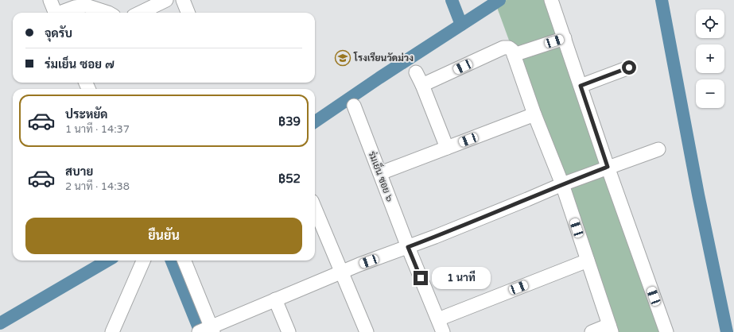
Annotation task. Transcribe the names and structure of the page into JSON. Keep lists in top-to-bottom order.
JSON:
{
  "streets": {
    "street": ["ร่มเย็น ซอย ๖"]
  },
  "places": {
    "school or university": ["โรงเรียนวัดม่วง"]
  },
  "page": {
    "map_buttons": ["+", "−"],
    "banner": ["จุดรับ", "ร่มเย็น ซอย ๗"],
    "list": [
      {
        "name": "ประหยัด",
        "note": "1 นาที · 14:37",
        "value": "฿39"
      },
      {
        "name": "สบาย",
        "note": "2 นาที · 14:38",
        "value": "฿52"
      }
    ],
    "buttons": "ยืนยัน",
    "bubble": "1 นาที"
  }
}
